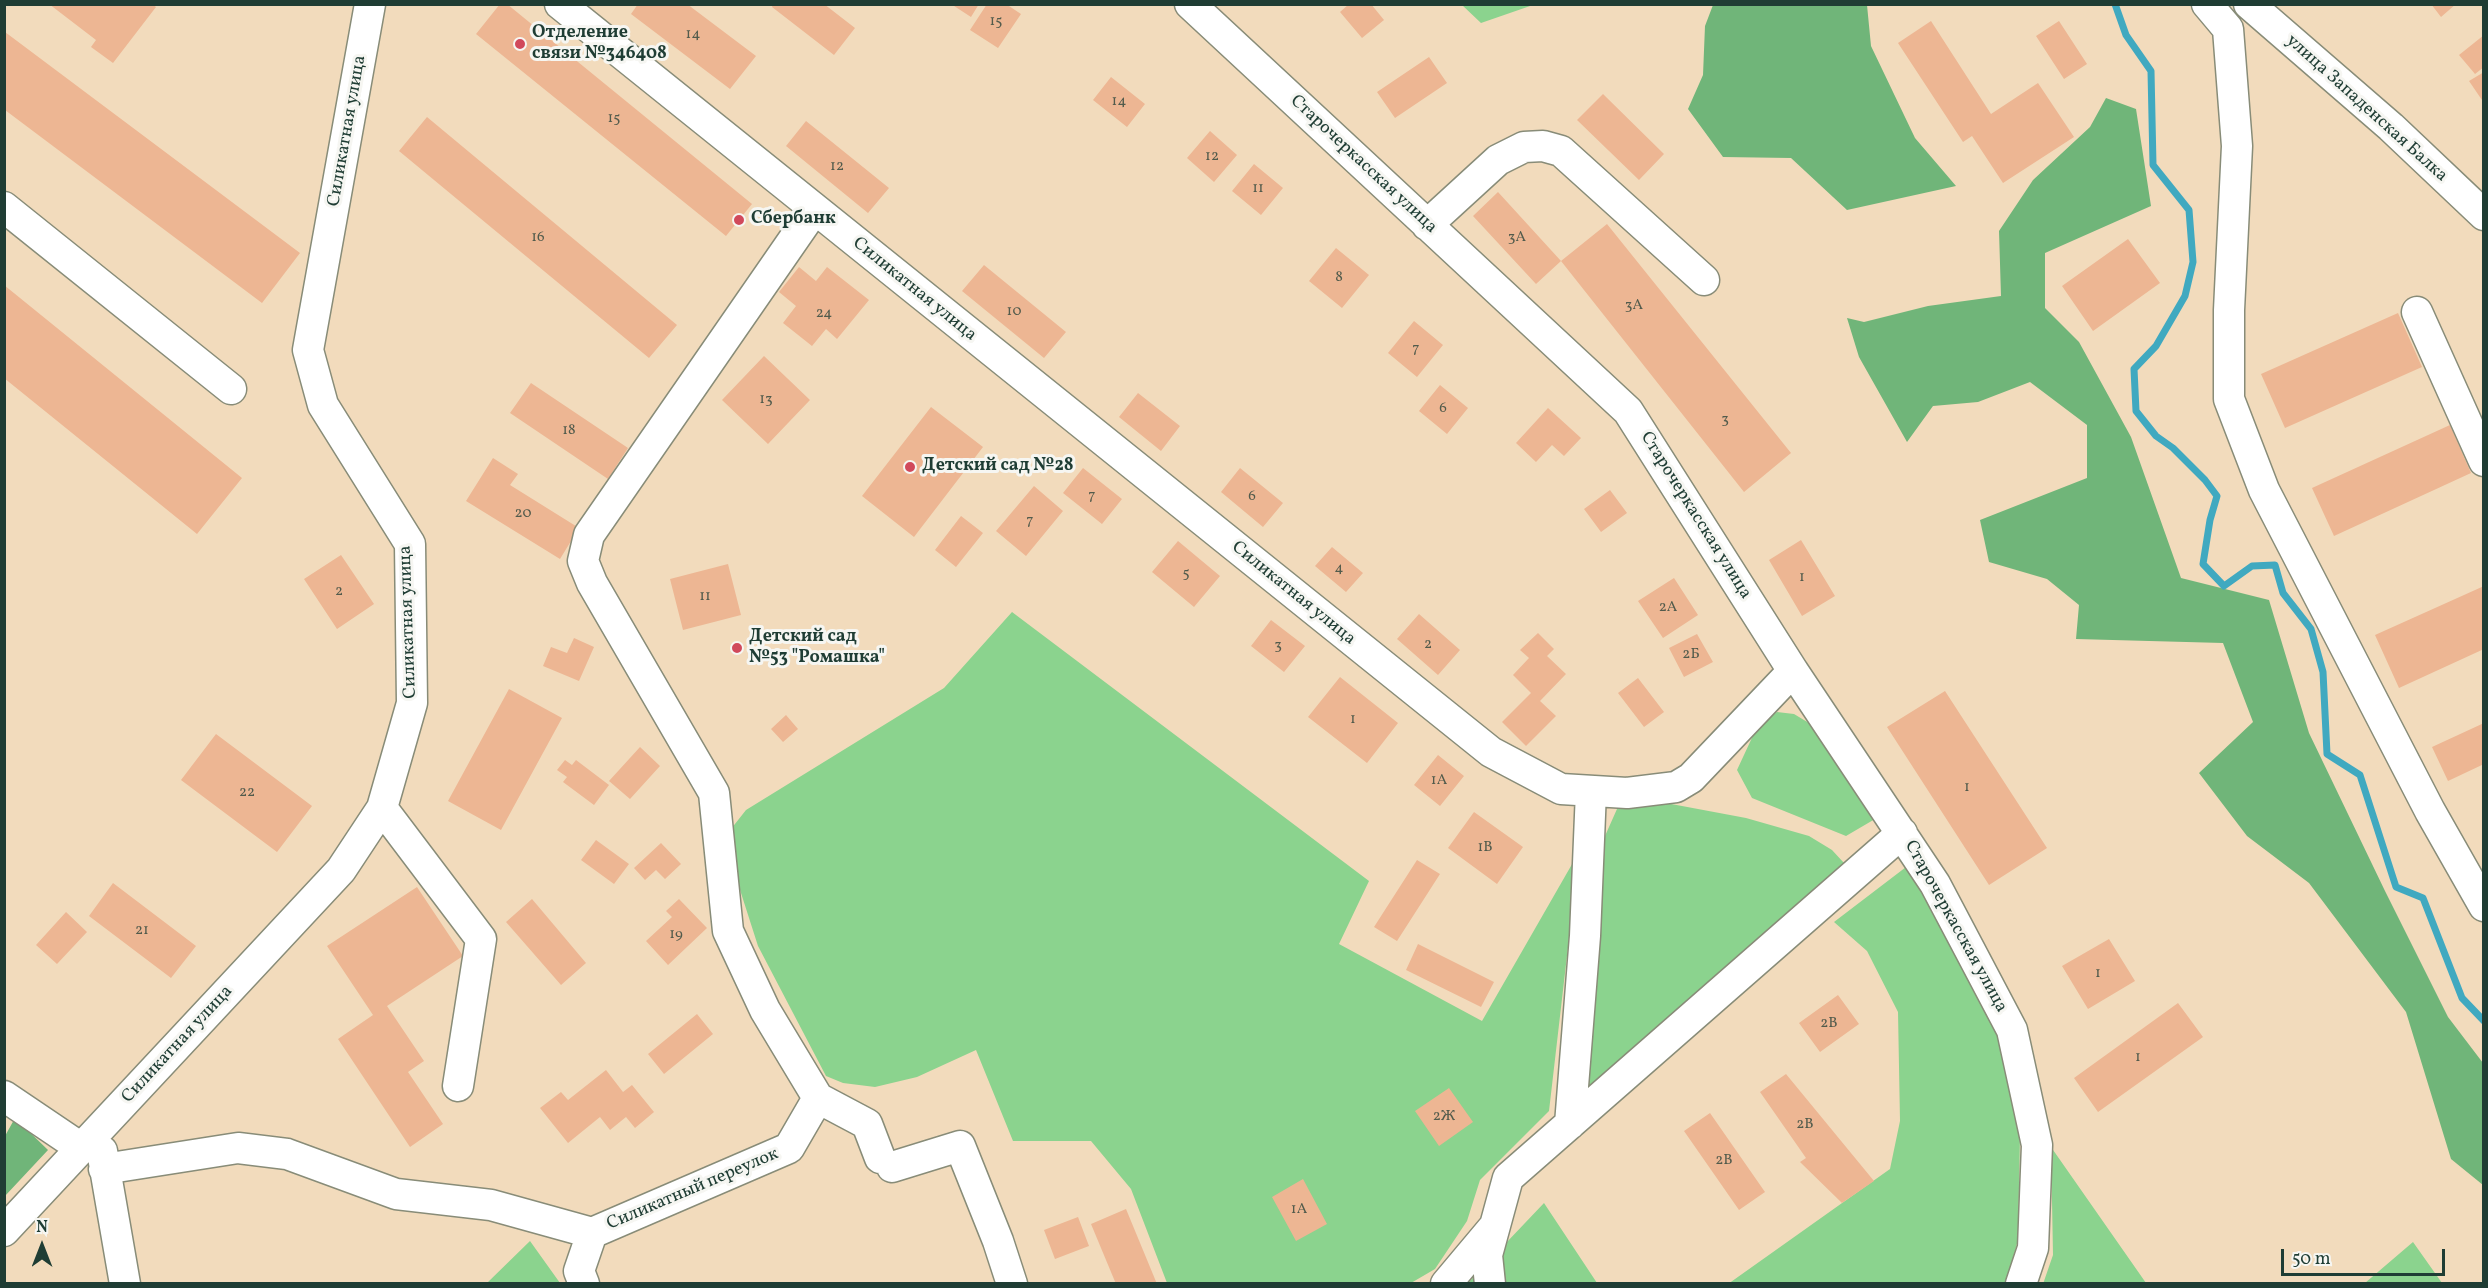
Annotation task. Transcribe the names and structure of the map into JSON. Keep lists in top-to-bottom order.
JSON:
{
  "streets": {
    "street": [
      "улица Западенская Балка",
      "Силикатная улица",
      "Старочеркасская улица",
      "Силикатный переулок"
    ]
  },
  "crossings": [
    ["Силикатная улица", "Старочеркасская улица"]
  ],
  "places": [
    "Отделение связи №346408",
    "Сбербанк",
    "Детский сад №28",
    "Детский сад №53 \"Ромашка\""
  ],
  "house_numbers": [
    "15",
    "14",
    "14",
    "15",
    "12",
    "12",
    "11",
    "16",
    "3А",
    "8",
    "3А",
    "10",
    "24",
    "7",
    "13",
    "6",
    "3",
    "18",
    "7",
    "6",
    "20",
    "7",
    "4",
    "5",
    "1",
    "2",
    "11",
    "2А",
    "2",
    "3",
    "2Б",
    "1",
    "1А",
    "1",
    "22",
    "1В",
    "21",
    "19",
    "1",
    "2В",
    "1",
    "2Ж",
    "2В",
    "2В",
    "1А"
  ],
  "scale_bar": "50 m",
  "north": "top"
}
